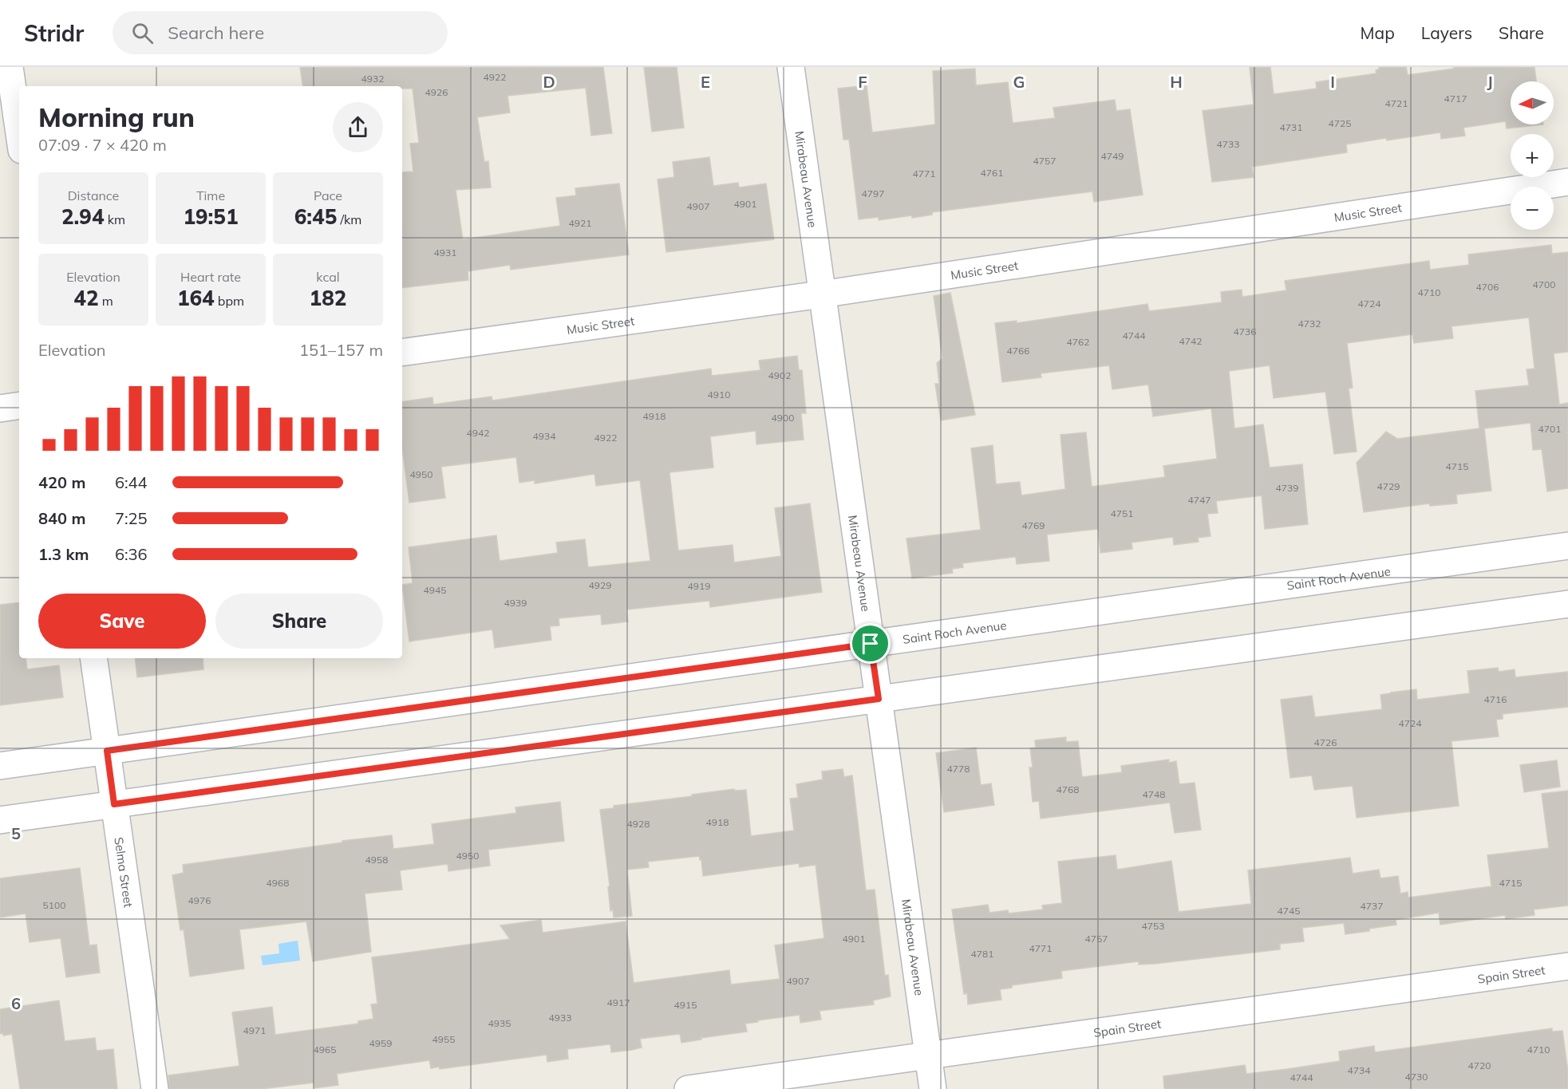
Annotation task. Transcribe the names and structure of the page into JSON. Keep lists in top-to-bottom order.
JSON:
{
  "streets": {
    "street": [
      "Mirabeau Avenue",
      "Music Street",
      "Saint Roch Avenue",
      "Selma Street",
      "Spain Street"
    ]
  },
  "crossings": [
    ["Mirabeau Avenue", "Music Street"],
    ["Mirabeau Avenue", "Saint Roch Avenue"],
    ["Mirabeau Avenue", "Spain Street"],
    ["Saint Roch Avenue", "Selma Street"]
  ],
  "house_numbers": [
    "4922",
    "4932",
    "4926",
    "4717",
    "4721",
    "4725",
    "4731",
    "4733",
    "4749",
    "4757",
    "4761",
    "4771",
    "4797",
    "4901",
    "4907",
    "4921",
    "4931",
    "4700",
    "4706",
    "4710",
    "4724",
    "4732",
    "4736",
    "4744",
    "4742",
    "4762",
    "4766",
    "4902",
    "4910",
    "4918",
    "4900",
    "4701",
    "4942",
    "4934",
    "4922",
    "4715",
    "4950",
    "4729",
    "4739",
    "4747",
    "4751",
    "4769",
    "4929",
    "4919",
    "4945",
    "4939",
    "4716",
    "4724",
    "4726",
    "4778",
    "4768",
    "4748",
    "4918",
    "4928",
    "4950",
    "4958",
    "4968",
    "4715",
    "4976",
    "5100",
    "4737",
    "4745",
    "4753",
    "4901",
    "4757",
    "4771",
    "4781",
    "4907",
    "4917",
    "4915",
    "4933",
    "4935",
    "4971",
    "4955",
    "4959",
    "4965",
    "4710",
    "4720",
    "4734",
    "4730",
    "4744"
  ],
  "north": "left",
  "page": {
    "header": "Stridr",
    "search": "Search here",
    "nav": ["Map", "Layers", "Share"],
    "map_buttons": ["+", "−"],
    "heading": ["Morning run", "07:09 · 7 × 420 m"],
    "stats": [
      ["Distance", "2.94 km"],
      ["Time", "19:51"],
      ["Pace", "6:45 /km"],
      ["Elevation", "42 m"],
      ["Heart rate", "164 bpm"],
      ["kcal", "182"]
    ],
    "chart": ["Elevation", "151–157 m"],
    "list": [
      {
        "name": "420 m",
        "note": "6:44"
      },
      {
        "name": "840 m",
        "note": "7:25"
      },
      {
        "name": "1.3 km",
        "note": "6:36"
      }
    ],
    "buttons": ["Save", "Share"]
  },
  "grid": {
    "columns": [
      "D",
      "E",
      "F",
      "G",
      "H",
      "I",
      "J"
    ],
    "rows": ["5", "6"]
  }
}
